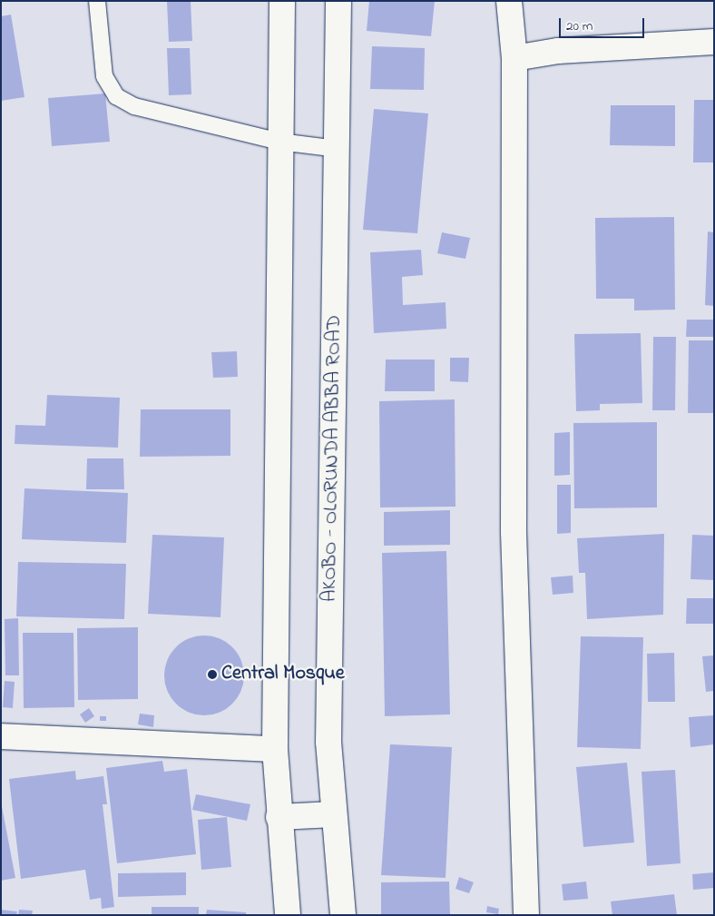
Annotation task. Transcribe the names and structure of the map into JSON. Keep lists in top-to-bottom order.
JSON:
{
  "streets": {
    "main road": ["AKOBO - OLORUNDA ABBA ROAD"]
  },
  "places": ["Central Mosque"],
  "scale_bar": "20 m"
}
